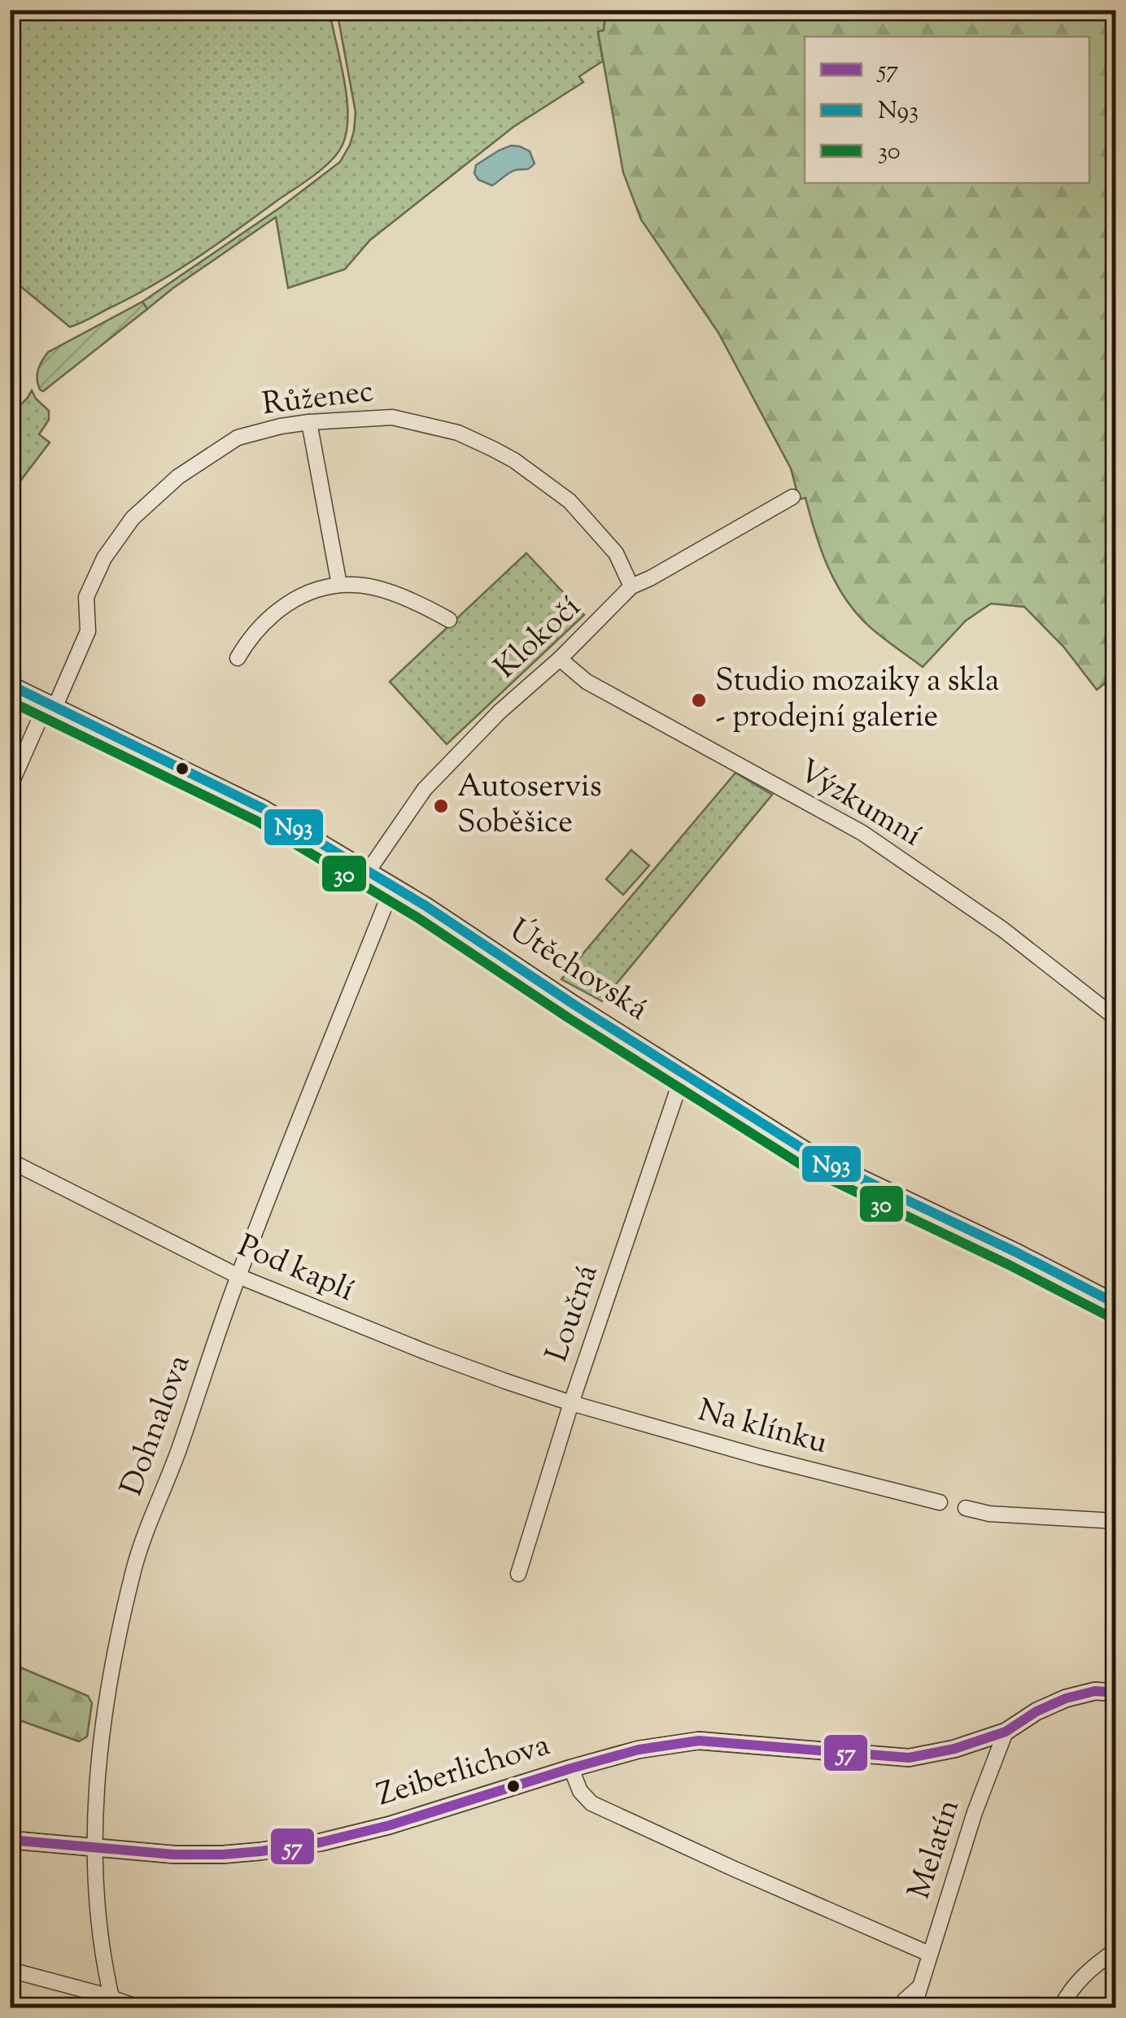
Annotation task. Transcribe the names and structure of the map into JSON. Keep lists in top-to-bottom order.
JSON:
{
  "streets": {
    "street": [
      "Růženec",
      "Klokočí",
      "Výzkumní",
      "Útěchovská",
      "Pod kaplí",
      "Loučná",
      "Dohnalova",
      "Na klínku",
      "Zeiberlichova",
      "Melatín"
    ]
  },
  "crossings": [
    ["Růženec", "Klokočí"],
    ["Růženec", "Útěchovská"],
    ["Klokočí", "Výzkumní"],
    ["Klokočí", "Útěchovská"],
    ["Útěchovská", "Loučná"],
    ["Útěchovská", "Dohnalova"],
    ["Pod kaplí", "Loučná"],
    ["Pod kaplí", "Dohnalova"],
    ["Pod kaplí", "Na klínku"],
    ["Loučná", "Na klínku"],
    ["Dohnalova", "Zeiberlichova"],
    ["Zeiberlichova", "Melatín"]
  ],
  "places": ["Studio mozaiky a skla - prodejní galerie", "Autoservis Soběšice"],
  "lines": ["transit line N93", "transit line 30", "transit line 57"],
  "legend": ["57", "N93", "30"]
}
